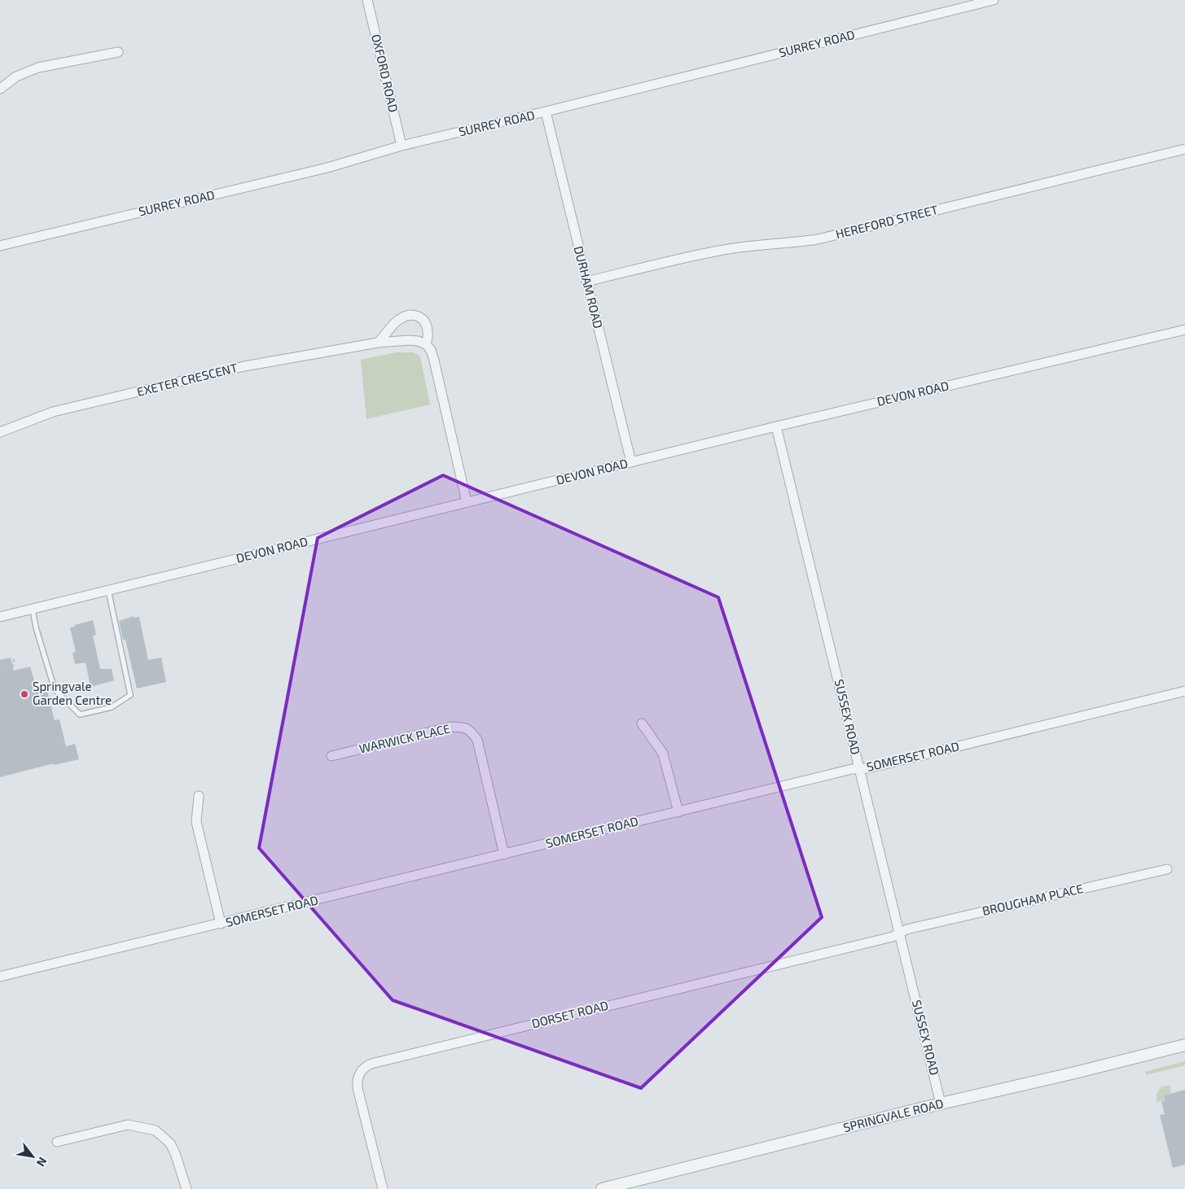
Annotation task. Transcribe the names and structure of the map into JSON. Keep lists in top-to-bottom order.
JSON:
{
  "streets": {
    "street": [
      "SURREY ROAD",
      "OXFORD ROAD",
      "HEREFORD STREET",
      "DURHAM ROAD",
      "EXETER CRESCENT",
      "DEVON ROAD",
      "SUSSEX ROAD",
      "WARWICK PLACE",
      "SOMERSET ROAD",
      "BROUGHAM PLACE",
      "DORSET ROAD",
      "SPRINGVALE ROAD"
    ]
  },
  "crossings": [
    ["SURREY ROAD", "OXFORD ROAD"],
    ["SURREY ROAD", "DURHAM ROAD"],
    ["HEREFORD STREET", "DURHAM ROAD"],
    ["DURHAM ROAD", "DEVON ROAD"],
    ["DEVON ROAD", "SUSSEX ROAD"],
    ["SUSSEX ROAD", "SOMERSET ROAD"],
    ["SUSSEX ROAD", "BROUGHAM PLACE"],
    ["SUSSEX ROAD", "DORSET ROAD"],
    ["SUSSEX ROAD", "SPRINGVALE ROAD"],
    ["WARWICK PLACE", "SOMERSET ROAD"],
    ["BROUGHAM PLACE", "DORSET ROAD"]
  ],
  "places": ["Springvale Garden Centre"],
  "north": "bottom right"
}
